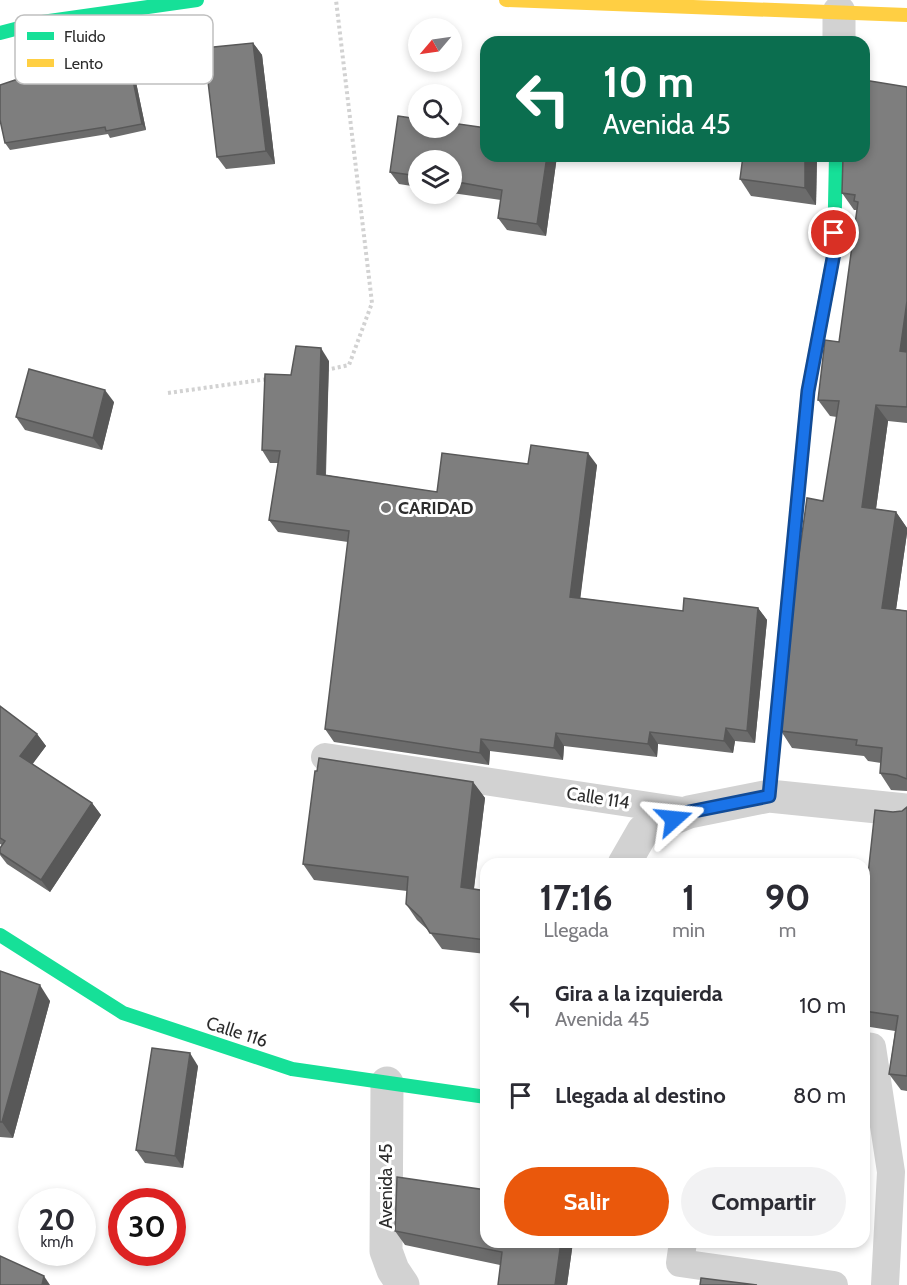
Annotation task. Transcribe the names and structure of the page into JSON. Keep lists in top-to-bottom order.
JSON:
{
  "streets": {
    "street": ["Calle 114", "Calle 116", "Avenida 45"]
  },
  "crossings": [
    ["Calle 116", "Avenida 45"]
  ],
  "places": ["CARIDAD"],
  "legend": ["Fluido", "Lento"],
  "north": "bottom left",
  "page": {
    "turn": ["10 m", "Avenida 45"],
    "eta": [
      "17:16",
      "Llegada",
      "1",
      "min",
      "90",
      "m"
    ],
    "list": [
      {
        "name": "Gira a la izquierda",
        "note": "Avenida 45",
        "value": "10 m"
      },
      {
        "name": "Llegada al destino",
        "value": "80 m"
      }
    ],
    "buttons": ["Salir", "Compartir"],
    "speed": "20 km/h",
    "limit": "30"
  }
}
